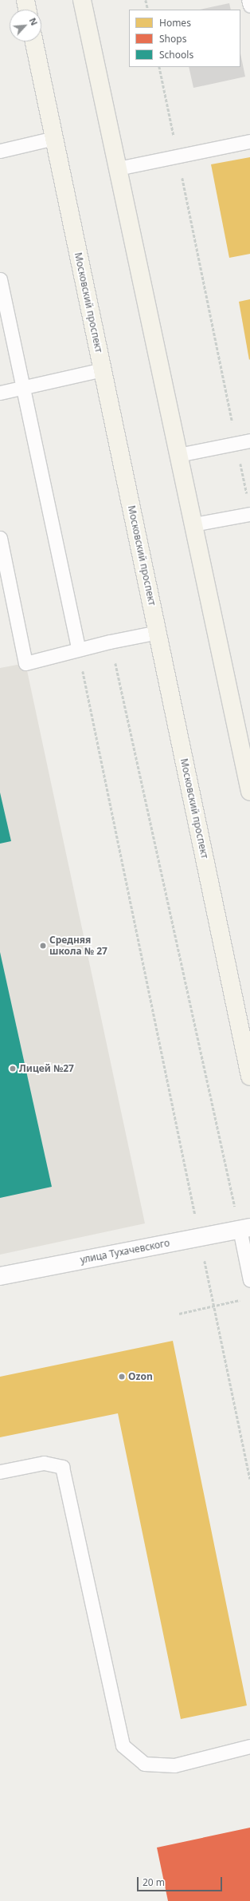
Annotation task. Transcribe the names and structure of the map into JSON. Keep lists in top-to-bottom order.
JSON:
{
  "streets": {
    "main road": ["Московский проспект"],
    "street": ["улица Тухачевского"]
  },
  "places": ["Средняя школа № 27", "Лицей №27", "Ozon"],
  "legend": ["Homes", "Shops", "Schools"],
  "scale_bar": "20 m",
  "north": "top right"
}
